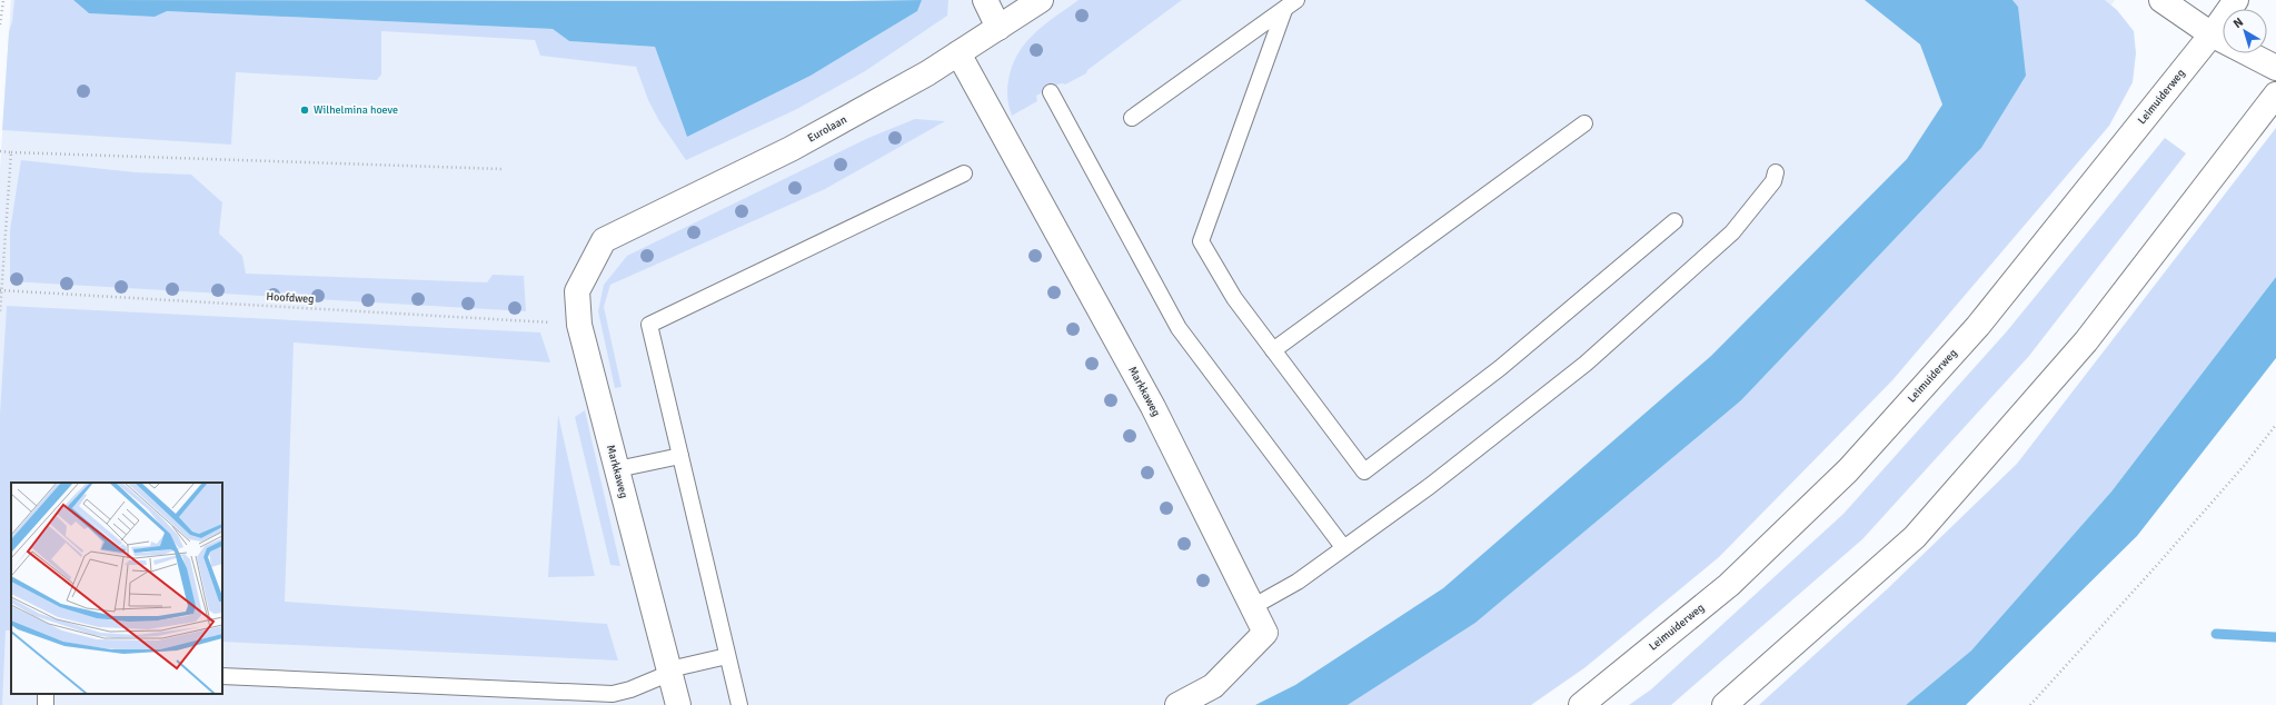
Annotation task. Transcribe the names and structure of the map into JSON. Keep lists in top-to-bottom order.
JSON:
{
  "streets": {
    "main road": ["Leimuiderweg", "Eurolaan", "Markkaweg"],
    "path": ["Hoofdweg"]
  },
  "crossings": [
    ["Eurolaan", "Markkaweg"],
    ["Hoofdweg", "Markkaweg"]
  ],
  "places": ["Wilhelmina hoeve"],
  "north": "top left"
}
